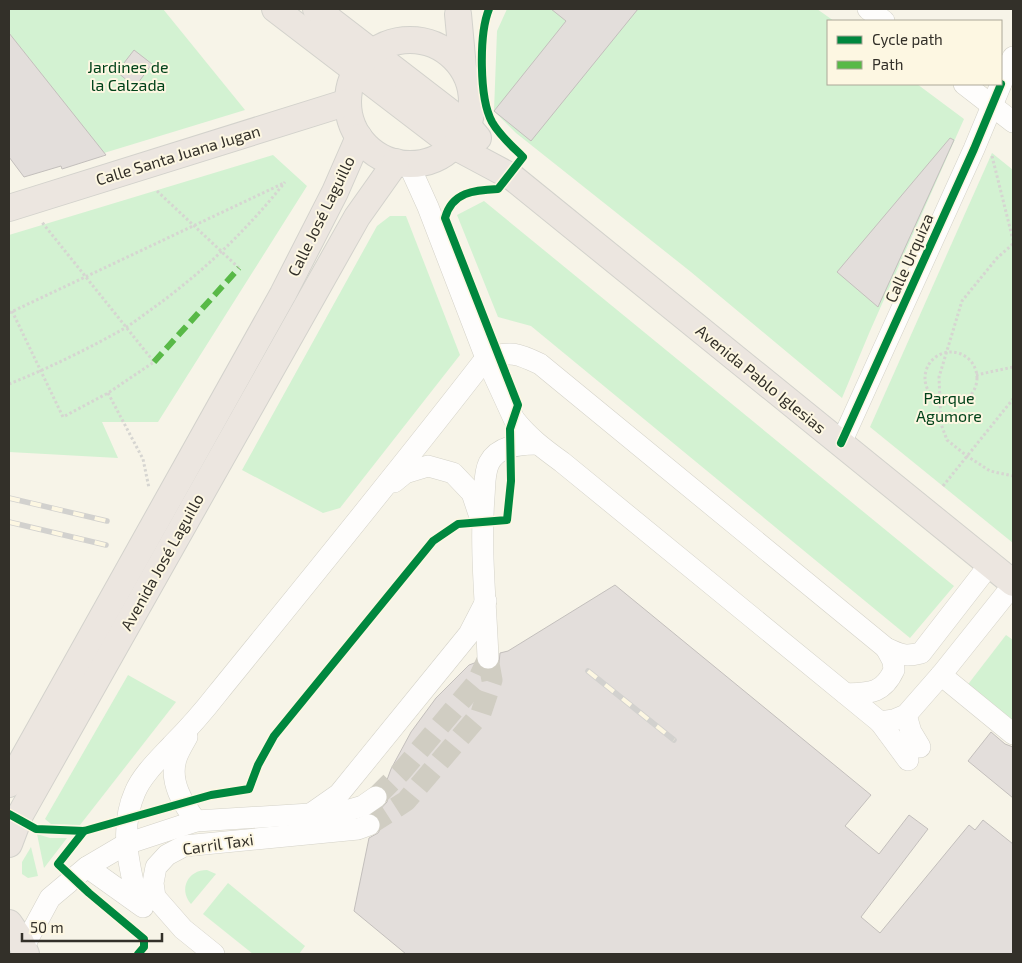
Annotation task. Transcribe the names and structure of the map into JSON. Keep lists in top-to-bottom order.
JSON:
{
  "streets": {
    "main road": [
      "Calle Santa Juana Jugan",
      "Calle José Laguillo",
      "Avenida Pablo Iglesias",
      "Avenida José Laguillo"
    ],
    "street": ["Calle Urquiza", "Carril Taxi"]
  },
  "crossings": [
    ["Calle José Laguillo", "Avenida José Laguillo"],
    ["Calle Urquiza", "Avenida Pablo Iglesias"]
  ],
  "parks": ["Jardines de la Calzada", "Parque Agumore"],
  "legend": ["Cycle path", "Path"],
  "scale_bar": "50 m"
}
